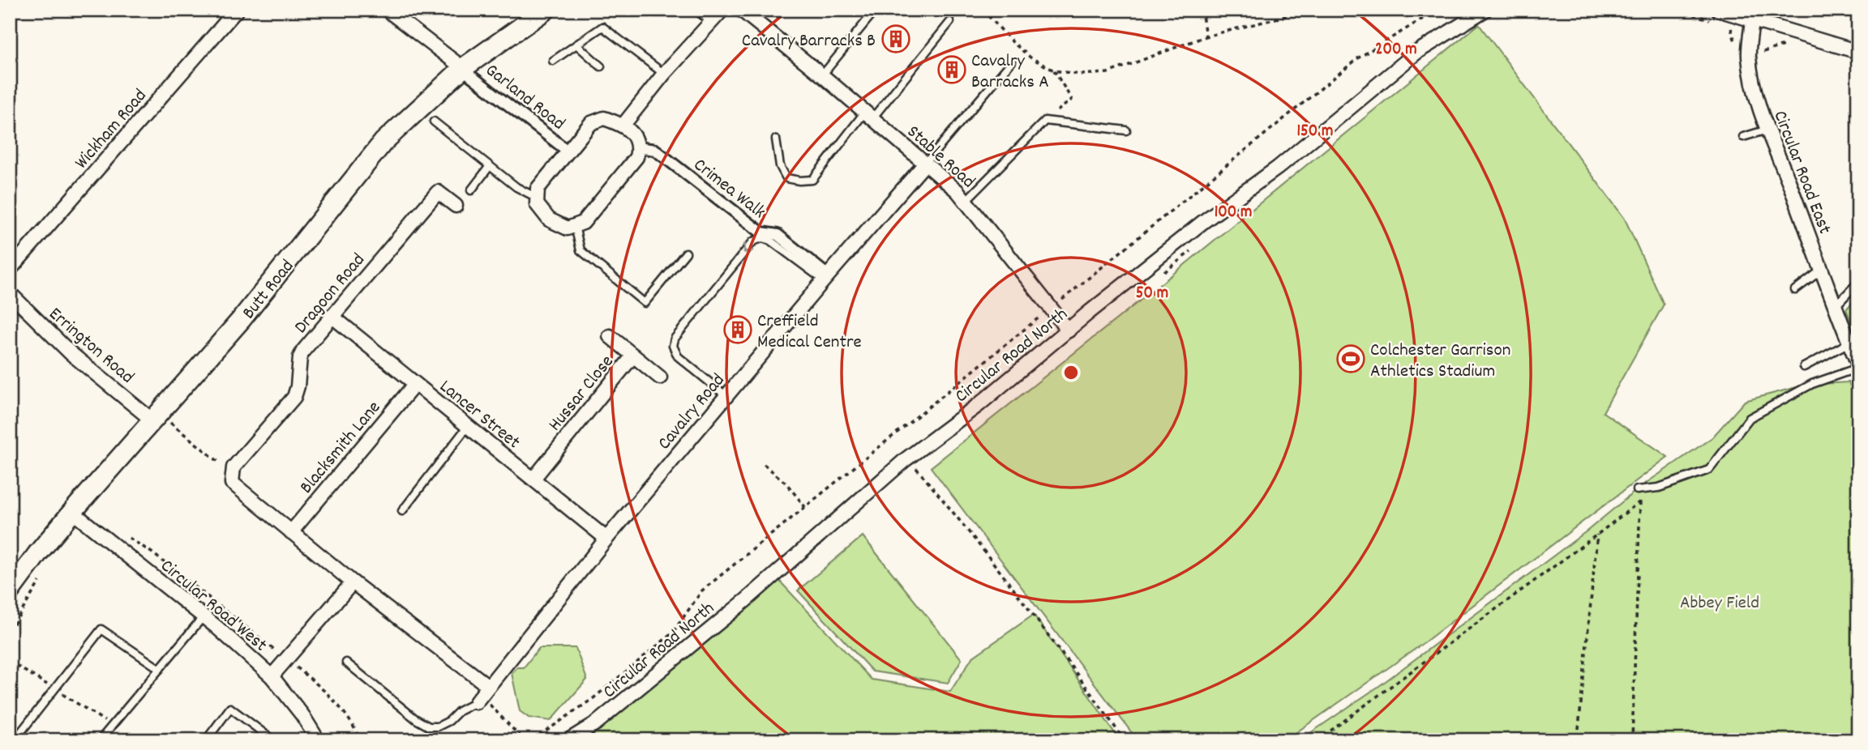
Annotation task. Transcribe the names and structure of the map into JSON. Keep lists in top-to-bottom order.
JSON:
{
  "streets": {
    "main road": ["Butt Road"],
    "street": [
      "Garland Road",
      "Wickham Road",
      "Stable Road",
      "Circular Road East",
      "Crimea Walk",
      "Dragoon Road",
      "Errington Road",
      "Circular Road North",
      "Hussar Close",
      "Cavalry Road",
      "Lancer Street",
      "Blacksmith Lane",
      "Circular Road West"
    ]
  },
  "crossings": [
    ["Garland Road", "Butt Road"],
    ["Stable Road", "Circular Road North"],
    ["Stable Road", "Cavalry Road"],
    ["Crimea Walk", "Cavalry Road"],
    ["Butt Road", "Errington Road"],
    ["Butt Road", "Circular Road West"],
    ["Dragoon Road", "Lancer Street"],
    ["Hussar Close", "Lancer Street"],
    ["Cavalry Road", "Lancer Street"],
    ["Lancer Street", "Blacksmith Lane"]
  ],
  "parks": ["Abbey Field"],
  "places": {
    "building": ["Cavalry Barracks B", "Cavalry Barracks A", "Creffield Medical Centre"],
    "sports": ["Colchester Garrison Athletics Stadium"]
  },
  "rings": [
    "200 m",
    "150 m",
    "100 m",
    "50 m"
  ]
}
